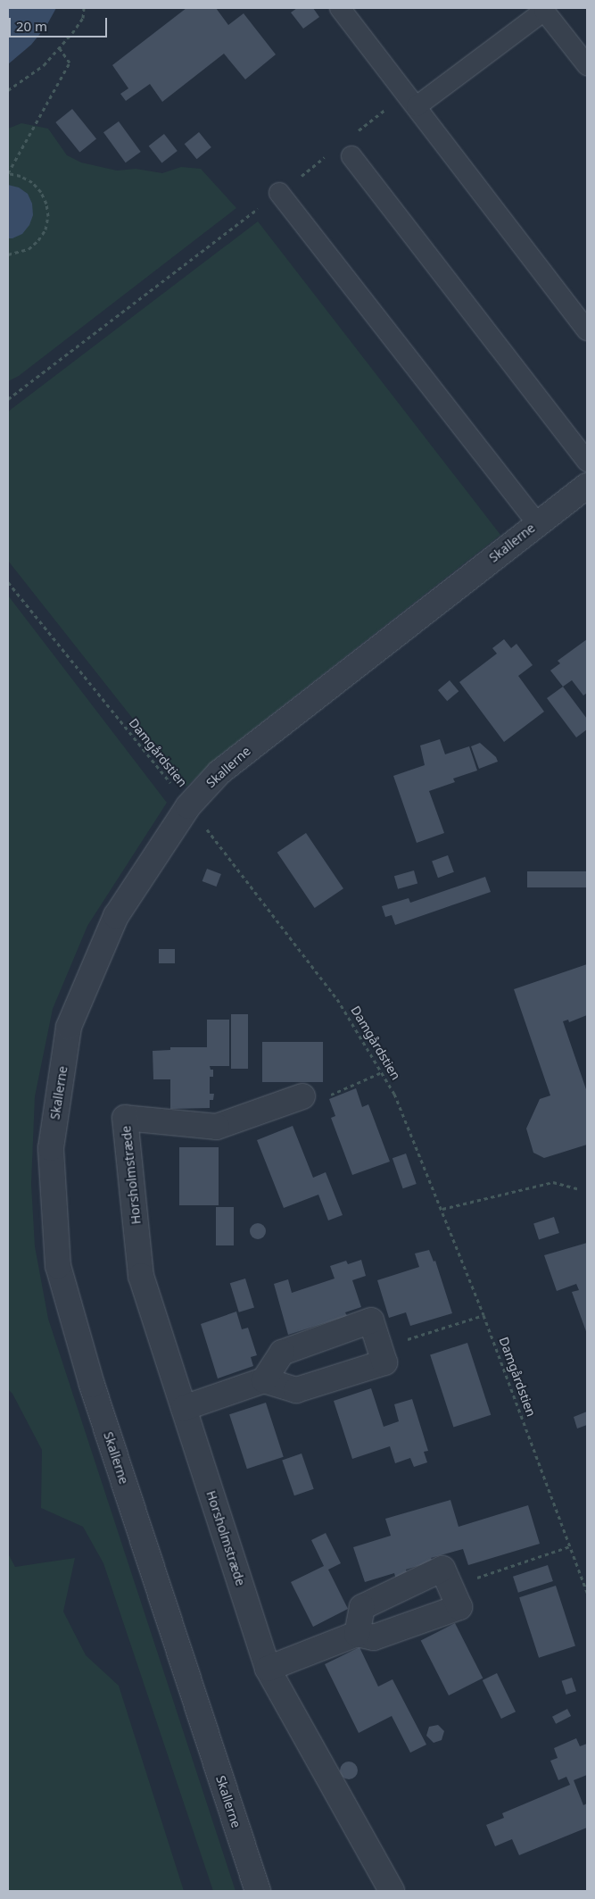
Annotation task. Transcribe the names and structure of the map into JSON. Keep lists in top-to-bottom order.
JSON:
{
  "streets": {
    "street": ["Skallerne", "Horsholmstræde"],
    "path": ["Damgårdstien"]
  },
  "crossings": [
    ["Skallerne", "Damgårdstien"]
  ],
  "scale_bar": "20 m"
}
